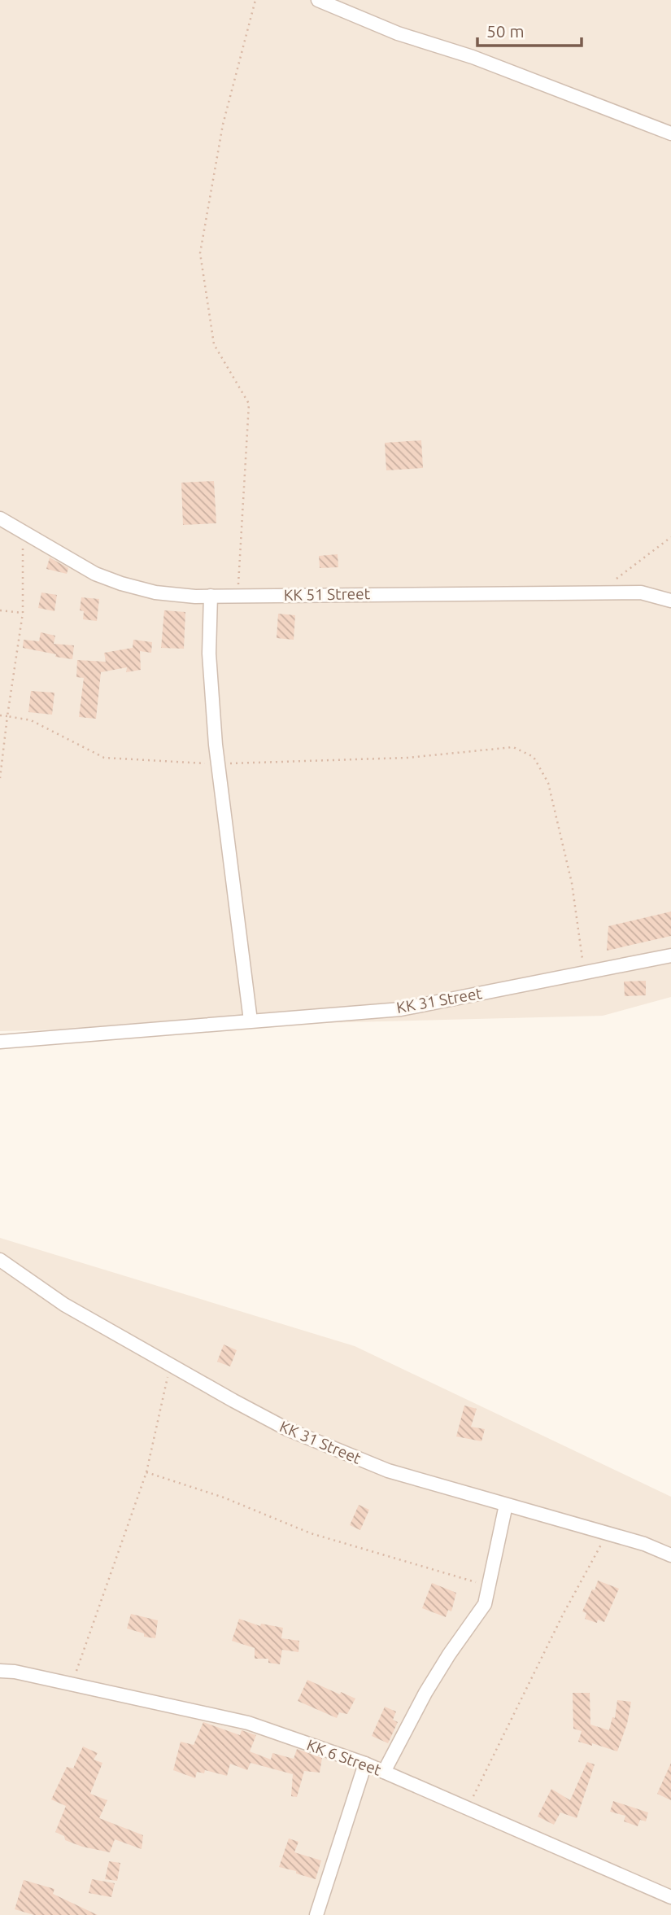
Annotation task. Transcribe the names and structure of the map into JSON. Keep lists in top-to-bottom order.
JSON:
{
  "streets": {
    "street": ["KK 51 Street", "KK 31 Street", "KK 6 Street"]
  },
  "scale_bar": "50 m"
}
